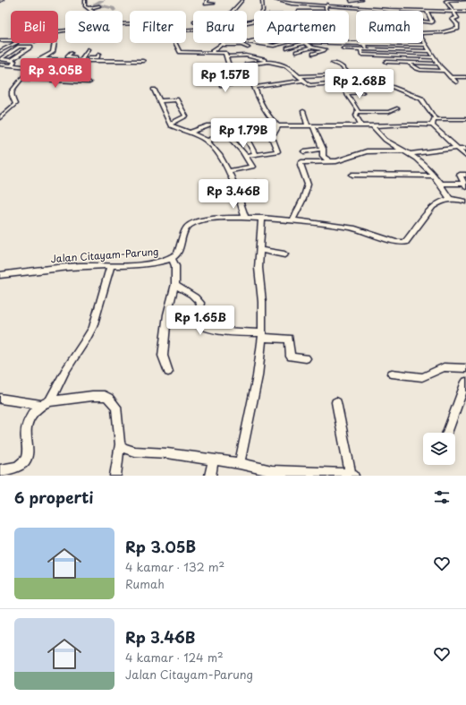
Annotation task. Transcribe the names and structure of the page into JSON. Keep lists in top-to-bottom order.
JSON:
{
  "streets": {
    "street": ["Jalan Citayam-Parung"]
  },
  "page": {
    "chip": [
      "Beli",
      "Sewa",
      "Filter",
      "Baru",
      "Apartemen",
      "Rumah"
    ],
    "price": [
      "Rp 3.05B",
      "Rp 1.57B",
      "Rp 2.68B",
      "Rp 1.79B",
      "Rp 3.46B",
      "Rp 1.65B"
    ],
    "heading": "6 properti",
    "list": [
      {
        "name": "Rp 3.05B",
        "note": "4 kamar · 132 m² · Rumah"
      },
      {
        "name": "Rp 3.46B",
        "note": "4 kamar · 124 m² · Jalan Citayam-Parung"
      }
    ]
  }
}
